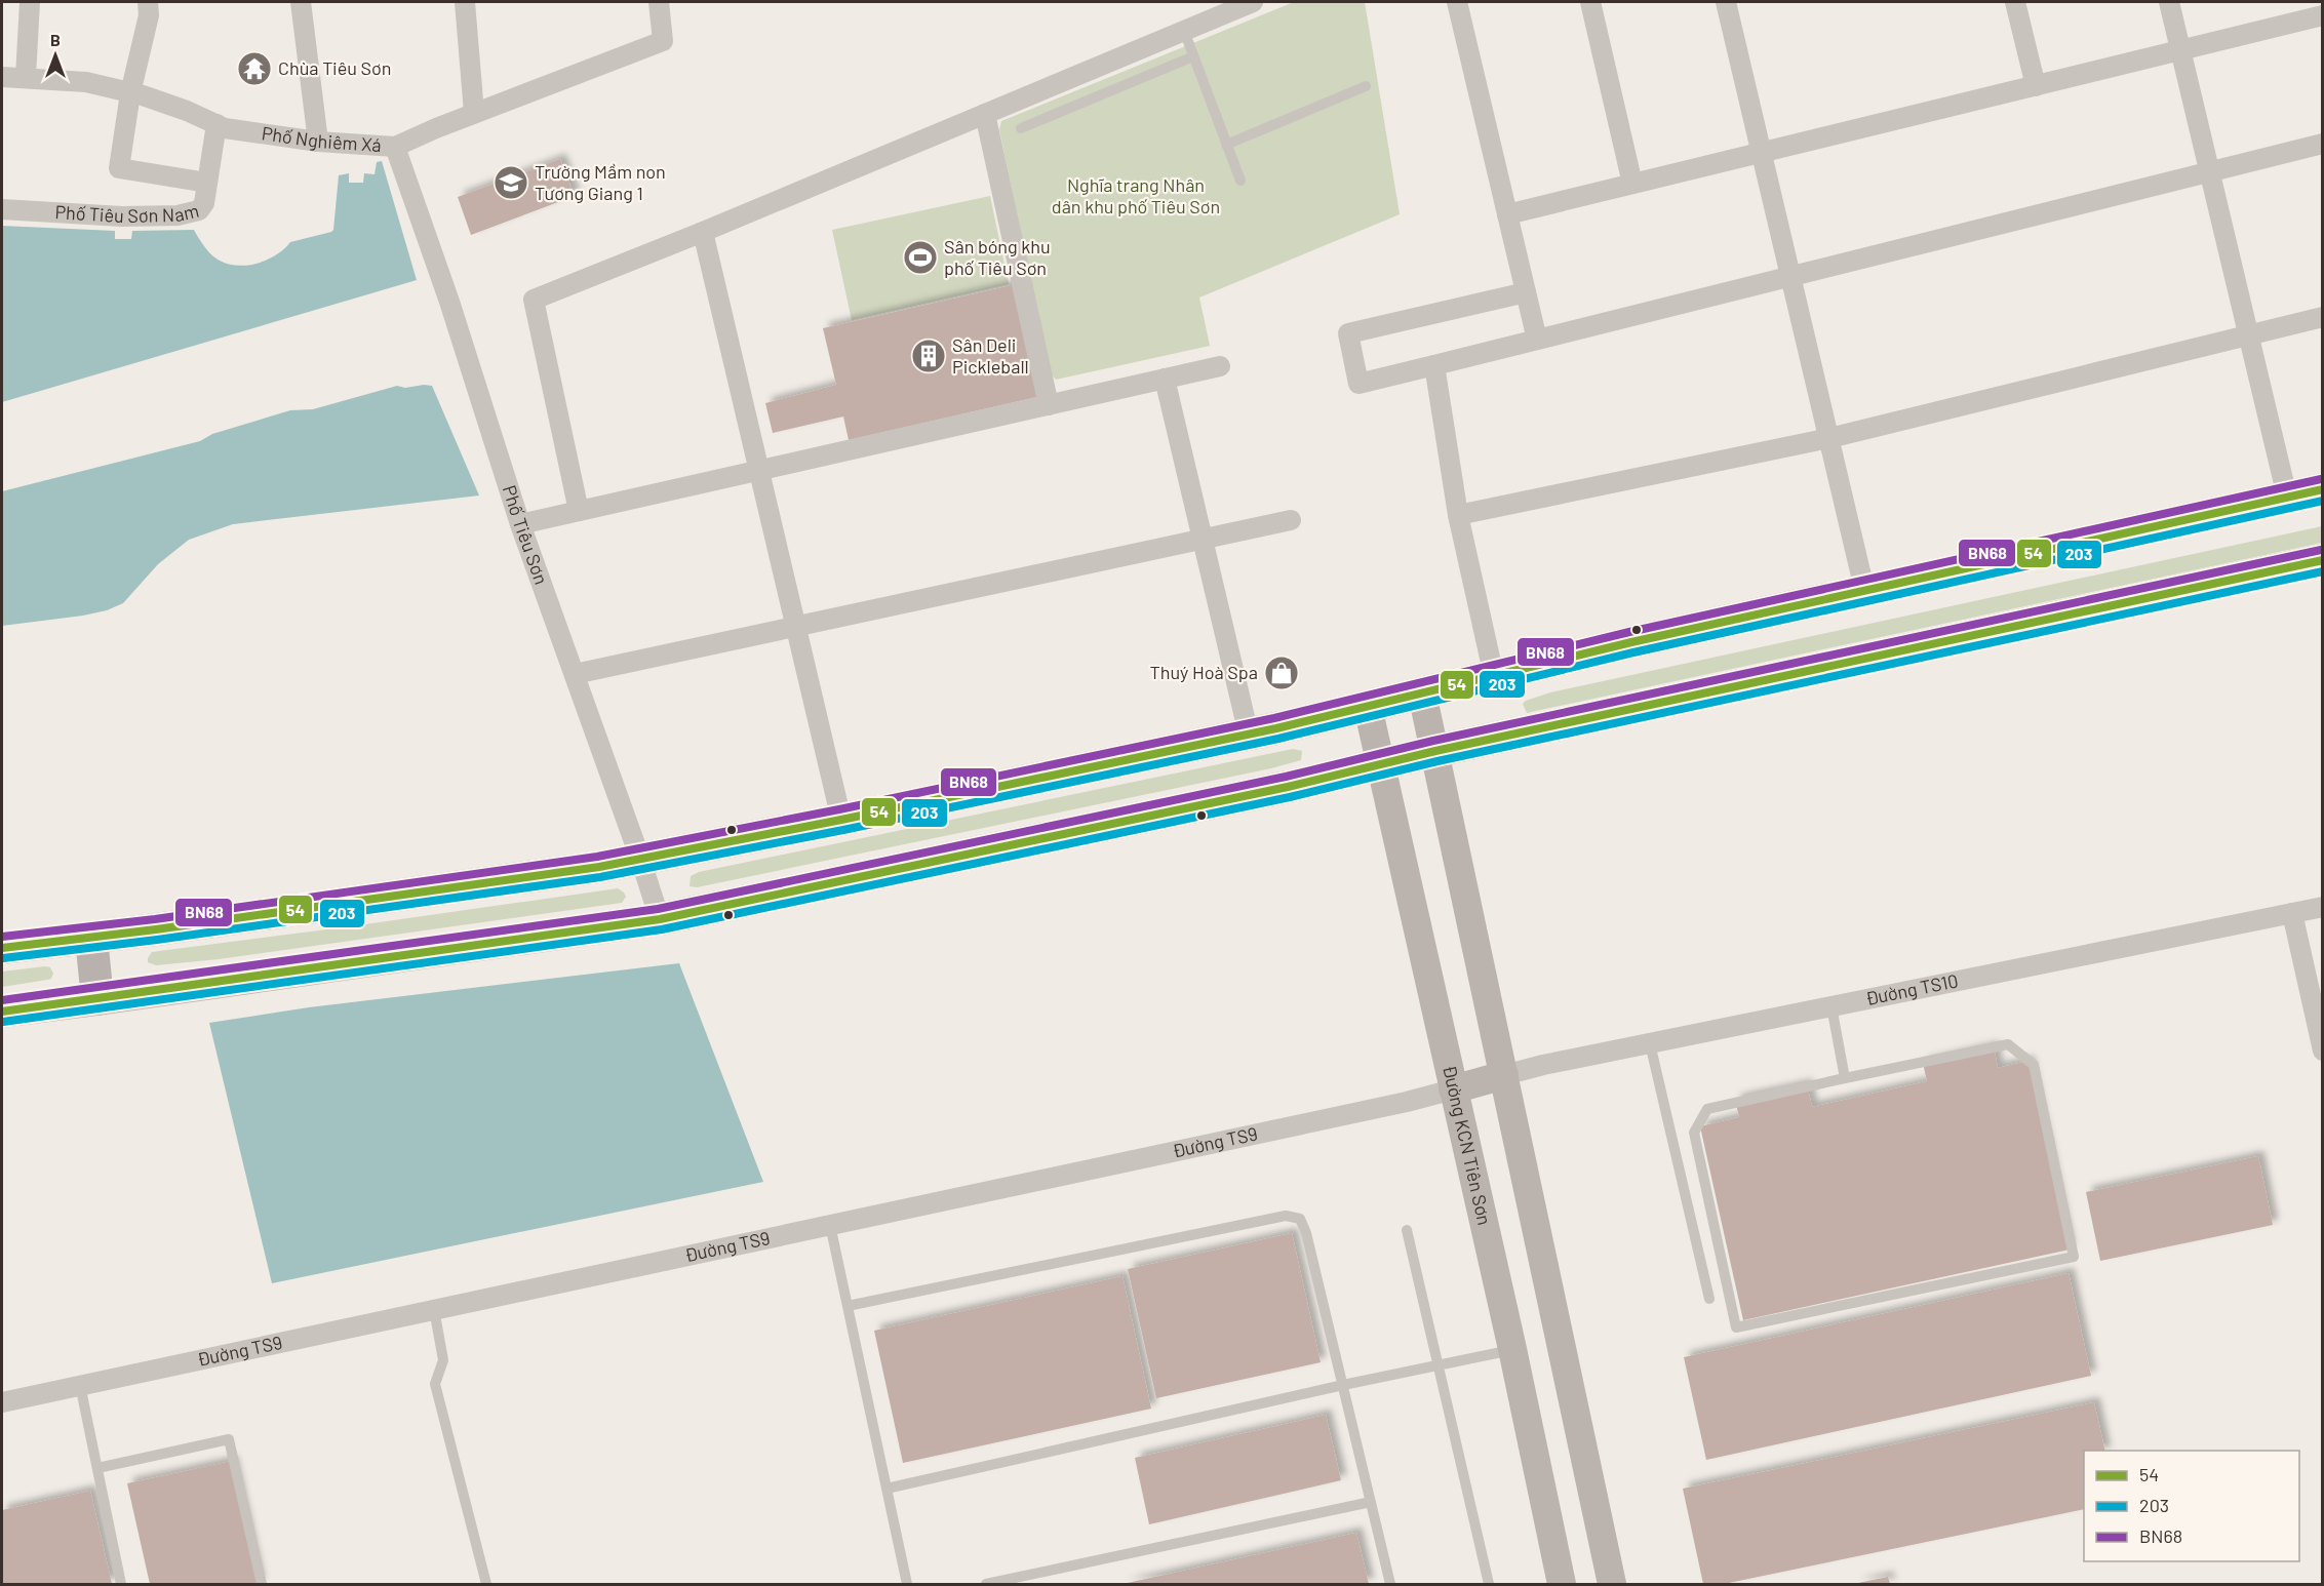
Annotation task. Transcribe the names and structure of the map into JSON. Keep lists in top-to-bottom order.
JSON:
{
  "streets": {
    "main road": ["Đường KCN Tiên Sơn"],
    "street": [
      "Phố Nghiêm Xá",
      "Phố Tiêu Sơn Nam",
      "Phố Tiêu Sơn",
      "Đường TS10",
      "Đường TS9"
    ]
  },
  "crossings": [
    ["Phố Nghiêm Xá", "Phố Tiêu Sơn Nam"],
    ["Phố Nghiêm Xá", "Phố Tiêu Sơn"],
    ["Đường TS9", "Đường KCN Tiên Sơn"]
  ],
  "parks": ["Nghĩa trang Nhân dân khu phố Tiêu Sơn"],
  "places": {
    "temple": ["Chùa Tiêu Sơn"],
    "school or university": ["Trường Mầm non Tương Giang 1"],
    "sports": ["Sân bóng khu phố Tiêu Sơn"],
    "building": ["Sân Deli Pickleball"],
    "shop": ["Thuý Hoà Spa"]
  },
  "lines": ["transit line BN68", "transit line 54", "transit line 203"],
  "legend": ["54", "203", "BN68"],
  "north": "top"
}
